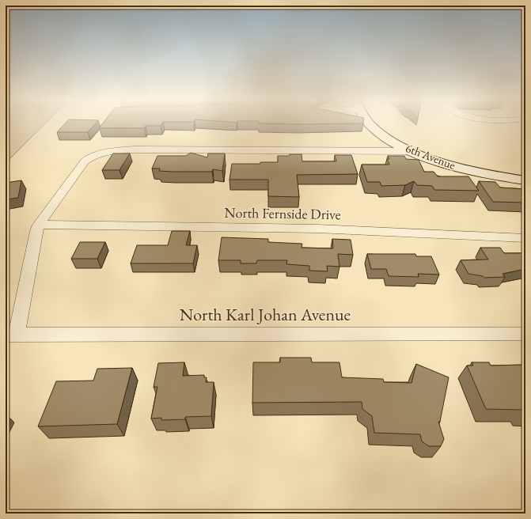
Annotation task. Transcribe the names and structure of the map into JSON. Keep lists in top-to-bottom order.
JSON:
{
  "streets": {
    "street": ["6th Avenue", "North Fernside Drive", "North Karl Johan Avenue"]
  }
}
